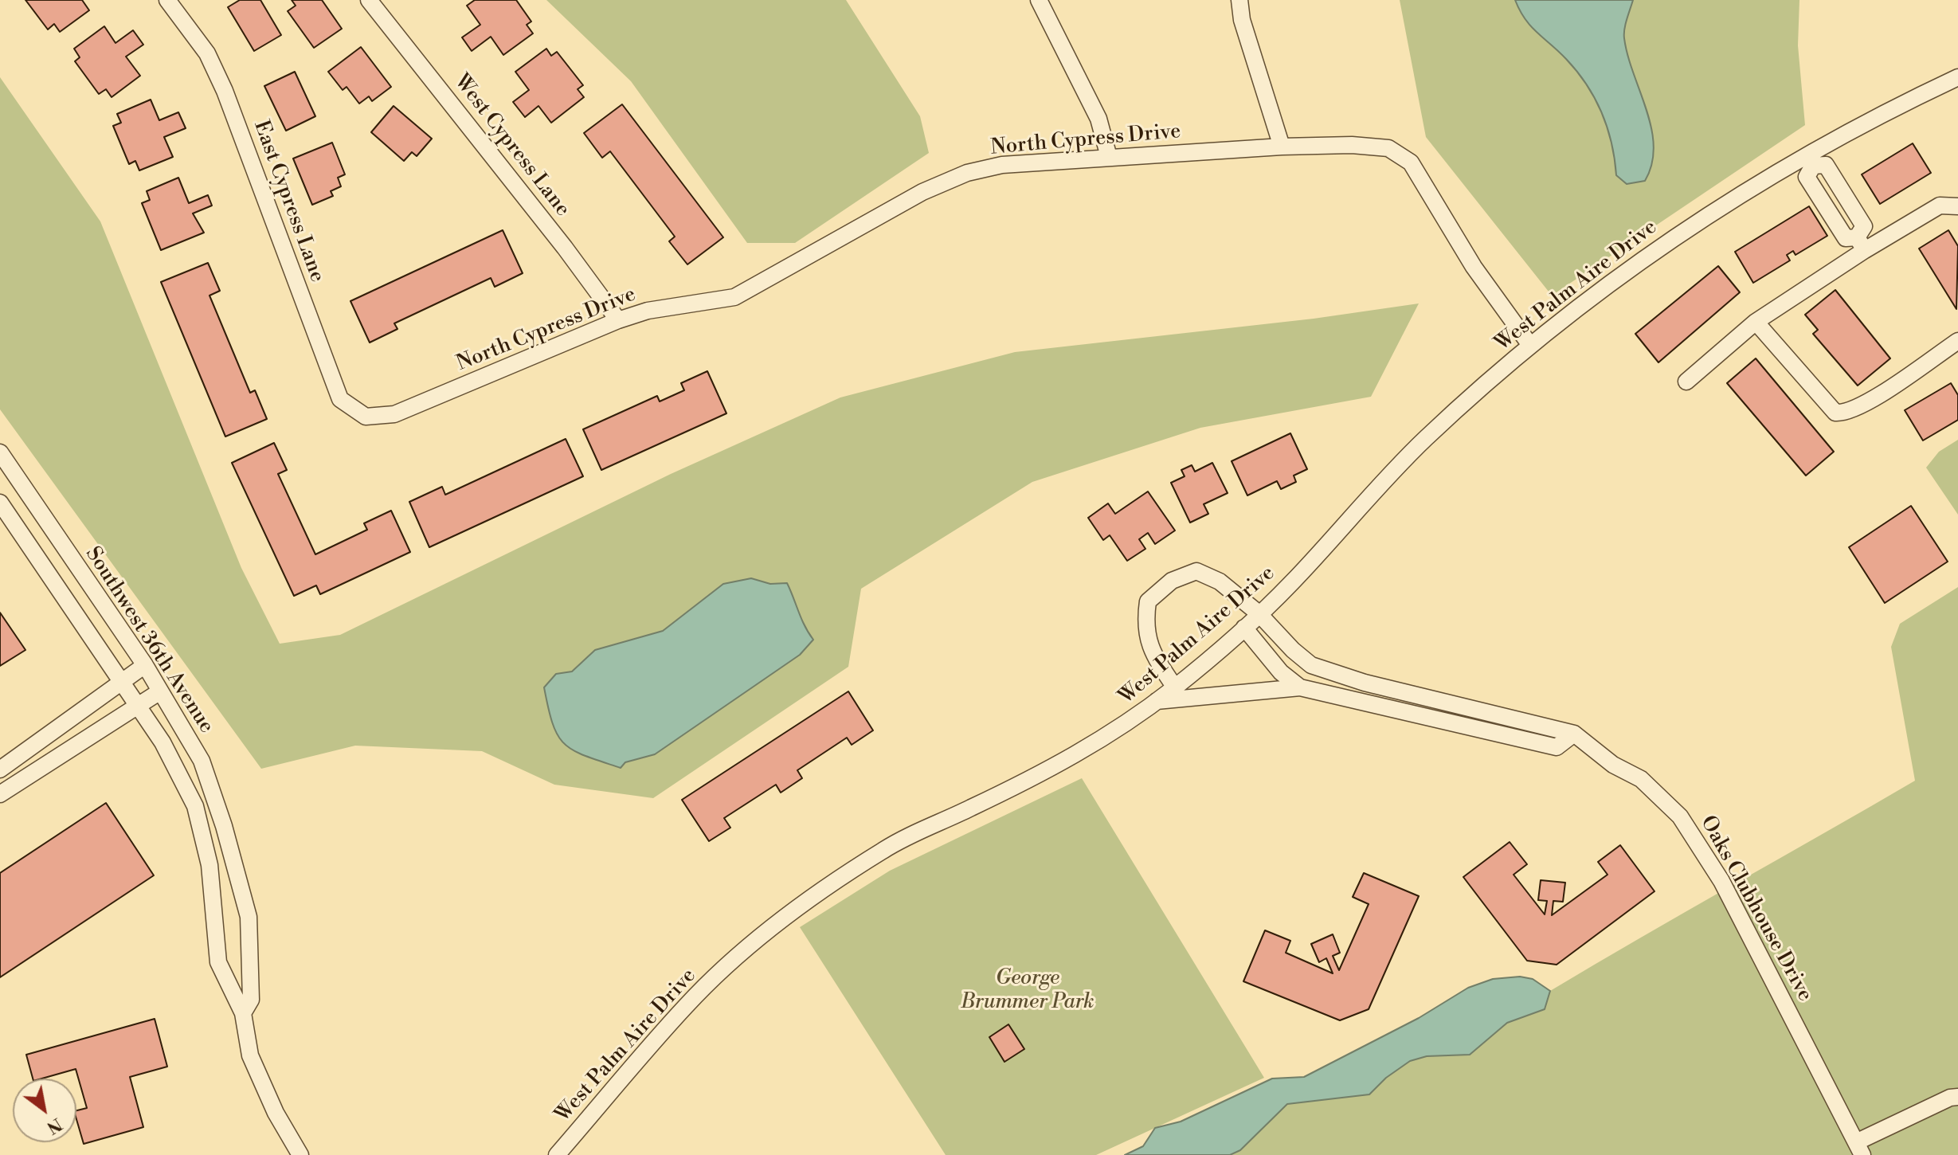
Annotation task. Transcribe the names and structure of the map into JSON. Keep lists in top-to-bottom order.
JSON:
{
  "streets": {
    "street": [
      "North Cypress Drive",
      "West Cypress Lane",
      "East Cypress Lane",
      "West Palm Aire Drive",
      "Southwest 36th Avenue",
      "Oaks Clubhouse Drive"
    ]
  },
  "crossings": [
    ["North Cypress Drive", "West Cypress Lane"],
    ["North Cypress Drive", "East Cypress Lane"],
    ["North Cypress Drive", "West Palm Aire Drive"],
    ["West Palm Aire Drive", "Oaks Clubhouse Drive"]
  ],
  "parks": ["George Brummer Park"],
  "north": "bottom right"
}
